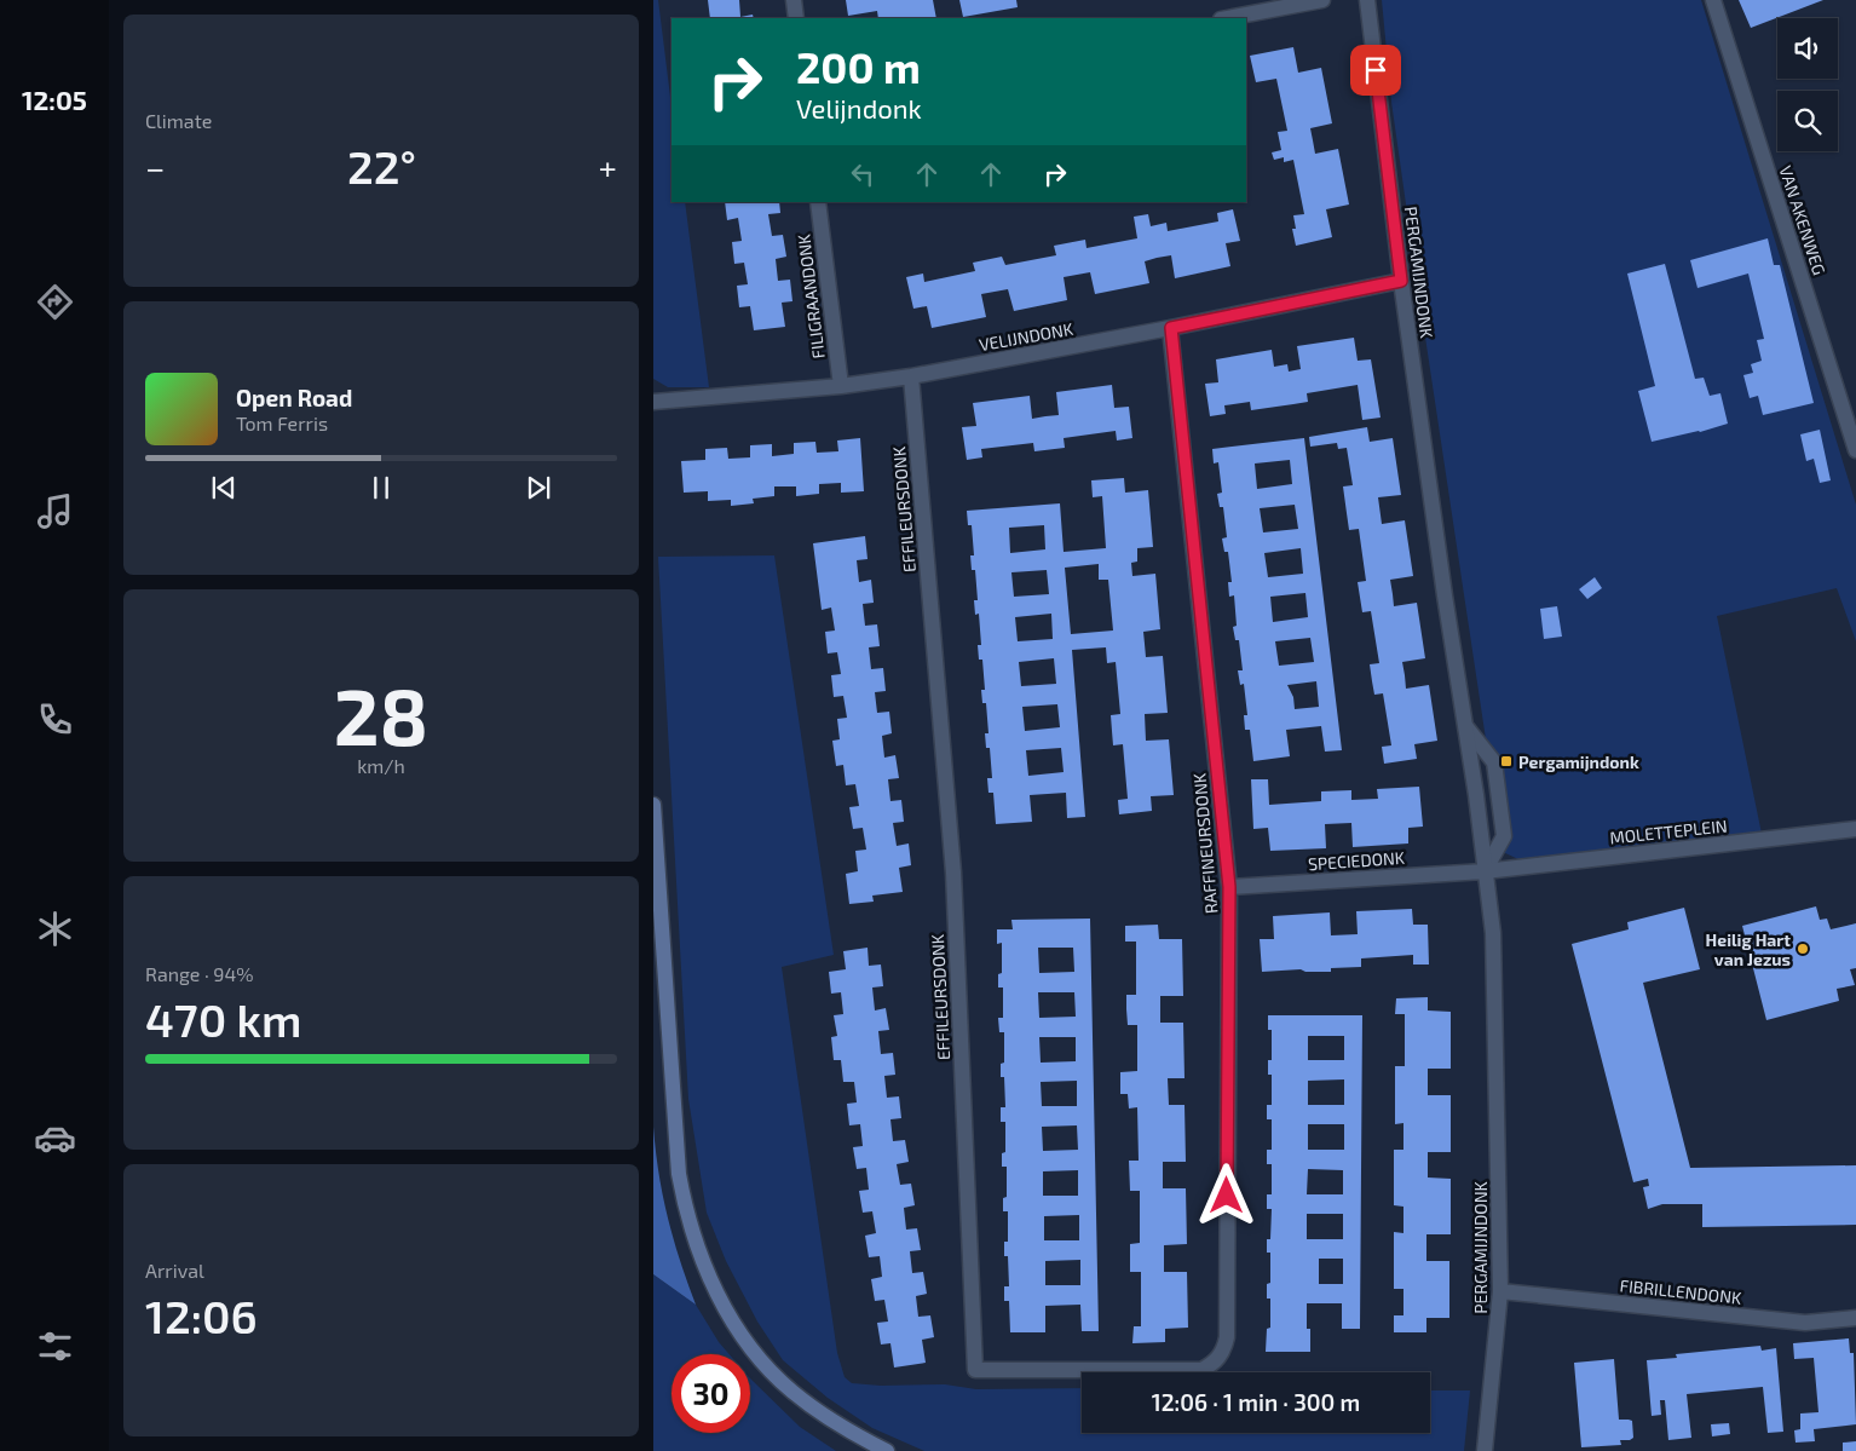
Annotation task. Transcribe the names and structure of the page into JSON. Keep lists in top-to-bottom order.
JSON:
{
  "streets": {
    "street": [
      "VAN AKENWEG",
      "PERGAMIJNDONK",
      "FILIGRAANDONK",
      "VELIJNDONK",
      "EFFILEURSDONK",
      "MOLETTEPLEIN",
      "RAFFINEURSDONK",
      "SPECIEDONK",
      "FIBRILLENDONK"
    ]
  },
  "crossings": [
    ["PERGAMIJNDONK", "VELIJNDONK"],
    ["PERGAMIJNDONK", "MOLETTEPLEIN"],
    ["PERGAMIJNDONK", "SPECIEDONK"],
    ["PERGAMIJNDONK", "FIBRILLENDONK"],
    ["FILIGRAANDONK", "VELIJNDONK"],
    ["VELIJNDONK", "EFFILEURSDONK"],
    ["VELIJNDONK", "RAFFINEURSDONK"],
    ["EFFILEURSDONK", "RAFFINEURSDONK"],
    ["MOLETTEPLEIN", "SPECIEDONK"],
    ["RAFFINEURSDONK", "SPECIEDONK"]
  ],
  "places": {
    "transit": ["Pergamijndonk"],
    "other": ["Heilig Hart van Jezus"]
  },
  "page": {
    "tabs": "12:05",
    "tile": [
      "Climate",
      ["28", "km/h"],
      ["Range · 94%", "470 km"],
      ["Arrival", "12:06"]
    ],
    "turn": ["200 m", "Velijndonk"],
    "heat": ["−", "22°", "+"],
    "song": ["Open Road", "Tom Ferris"],
    "limit": "30",
    "trip": "12:06 · 1 min · 300 m"
  }
}
